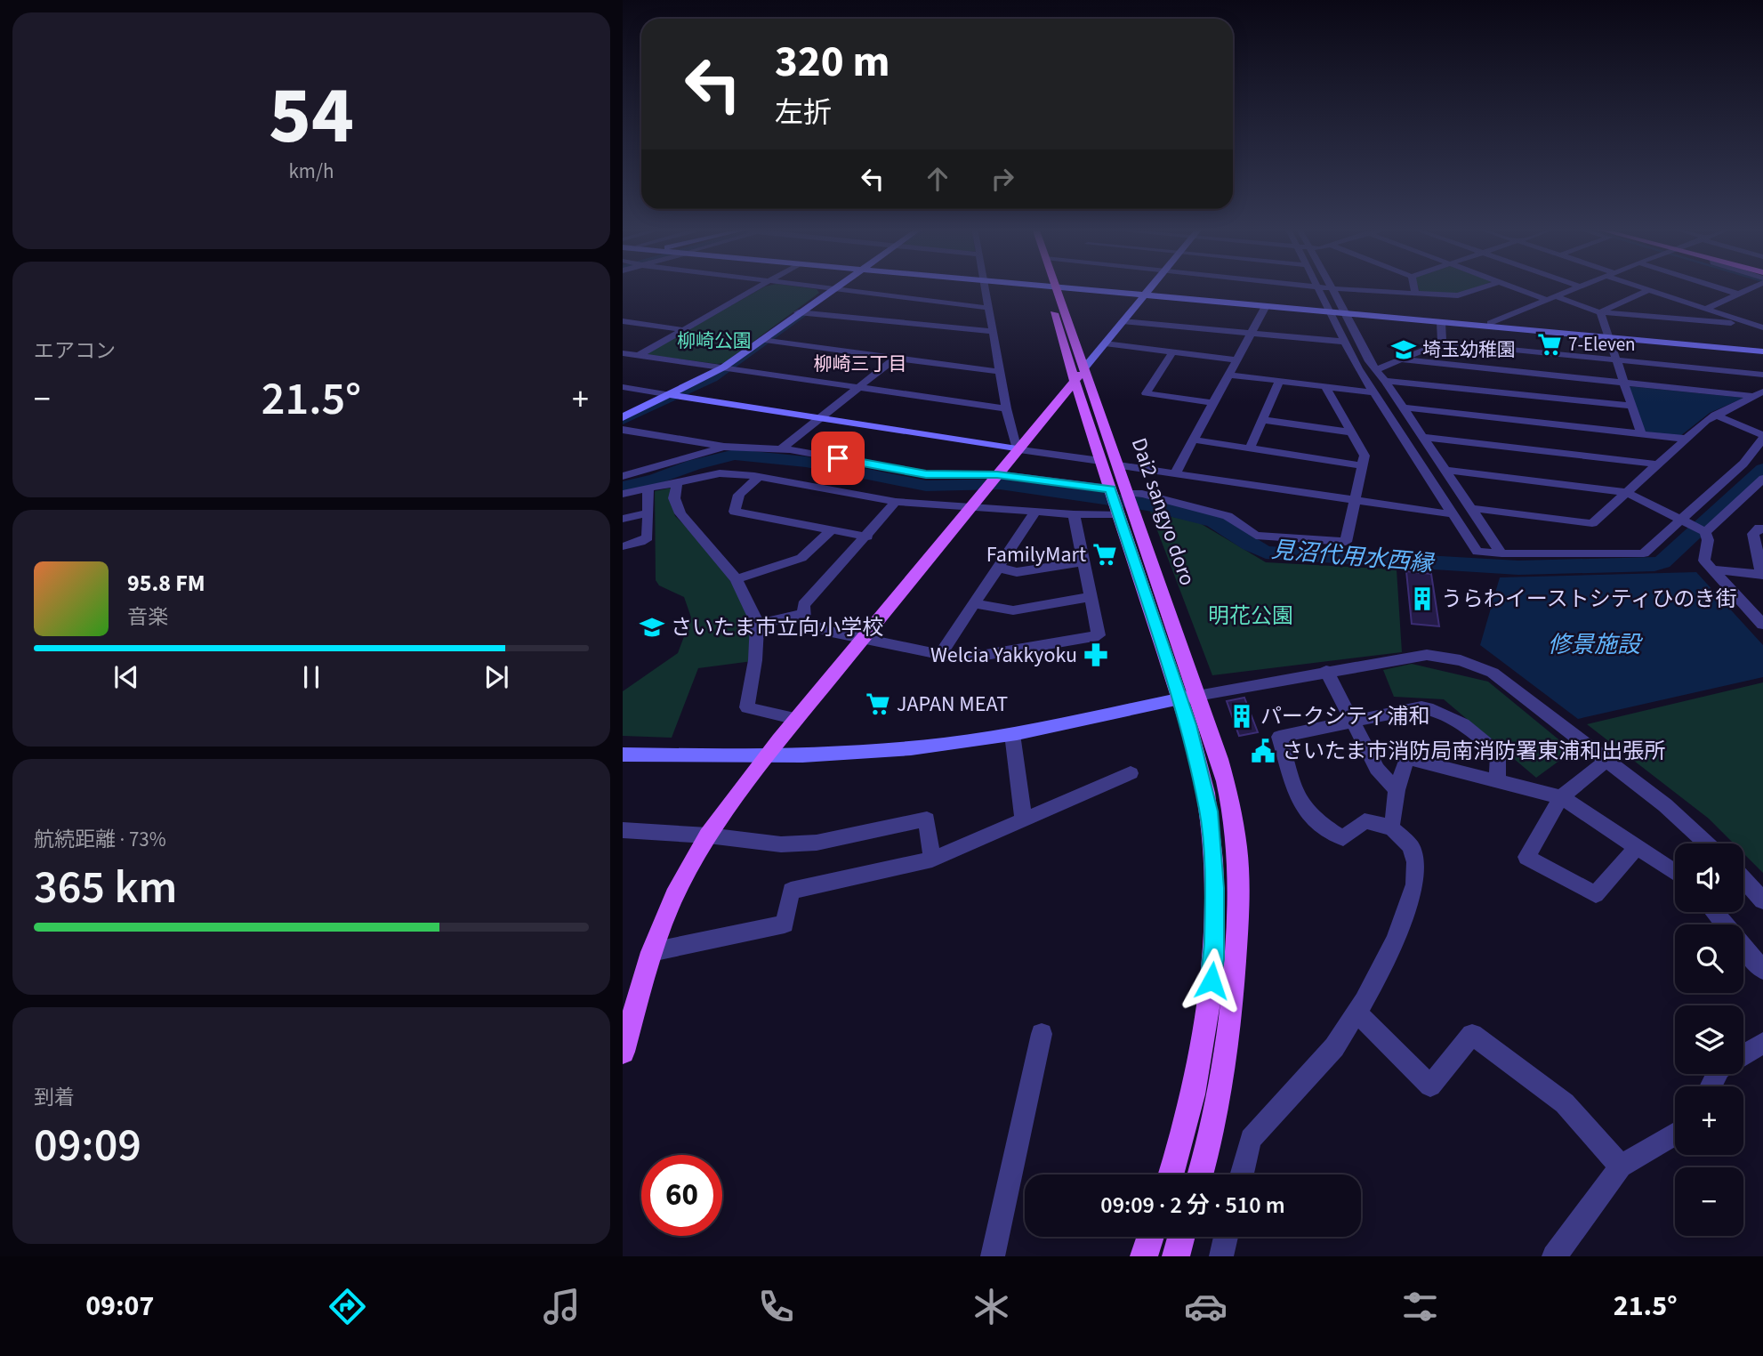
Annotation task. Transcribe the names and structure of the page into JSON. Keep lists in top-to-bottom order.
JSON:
{
  "streets": {
    "main road": ["Dai2 sangyo doro"]
  },
  "districts": ["柳崎三丁目"],
  "water": ["見沼代用水西縁", "修景施設"],
  "parks": ["柳崎公園", "明花公園"],
  "places": {
    "supermarket": ["7-Eleven", "FamilyMart", "JAPAN MEAT"],
    "school or university": ["埼玉幼稚園", "さいたま市立向小学校"],
    "building": ["うらわイーストシティひのき街", "パークシティ浦和"],
    "pharmacy": ["Welcia Yakkyoku"],
    "public building": ["さいたま市消防局南消防署東浦和出張所"]
  },
  "page": {
    "tile": [
      ["54", "km/h"],
      "エアコン",
      ["航続距離 · 73%", "365 km"],
      ["到着", "09:09"]
    ],
    "turn": ["320 m", "左折"],
    "heat": ["−", "21.5°", "+"],
    "song": ["95.8 FM", "音楽"],
    "map_buttons": ["+", "−"],
    "limit": "60",
    "trip": "09:09 · 2 分 · 510 m",
    "tabs": ["09:07", "21.5°"]
  }
}
